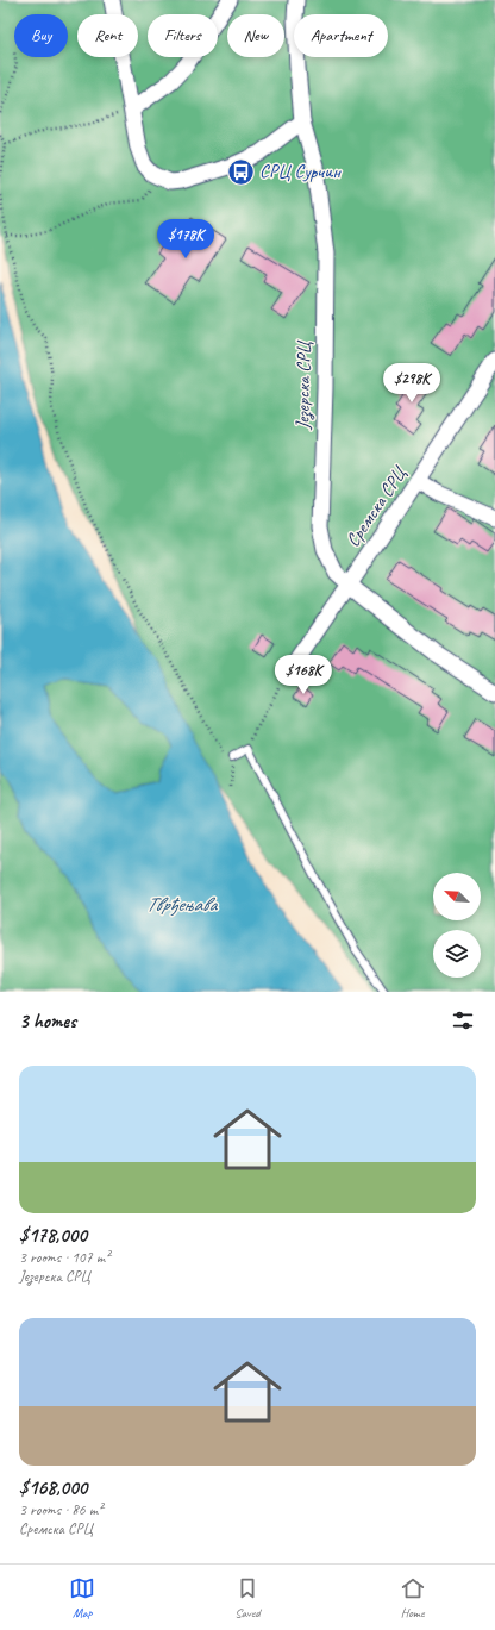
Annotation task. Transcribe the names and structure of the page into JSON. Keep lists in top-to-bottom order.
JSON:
{
  "streets": {
    "street": ["Језерска СРЦ", "Сремска СРЦ"]
  },
  "crossings": [
    ["Језерска СРЦ", "Сремска СРЦ"]
  ],
  "water": ["Тврђењава"],
  "places": {
    "bus stop": ["СРЦ Сурчин"]
  },
  "north": "top left",
  "page": {
    "chip": [
      "Buy",
      "Rent",
      "Filters",
      "New",
      "Apartment"
    ],
    "price": ["$178K", "$298K", "$168K"],
    "heading": "3 homes",
    "list": [
      {
        "name": "$178,000",
        "note": "3 rooms · 107 m² · Језерска СРЦ"
      },
      {
        "name": "$168,000",
        "note": "3 rooms · 86 m² · Сремска СРЦ"
      }
    ],
    "tabs": ["Map", "Saved", "Home"]
  }
}
